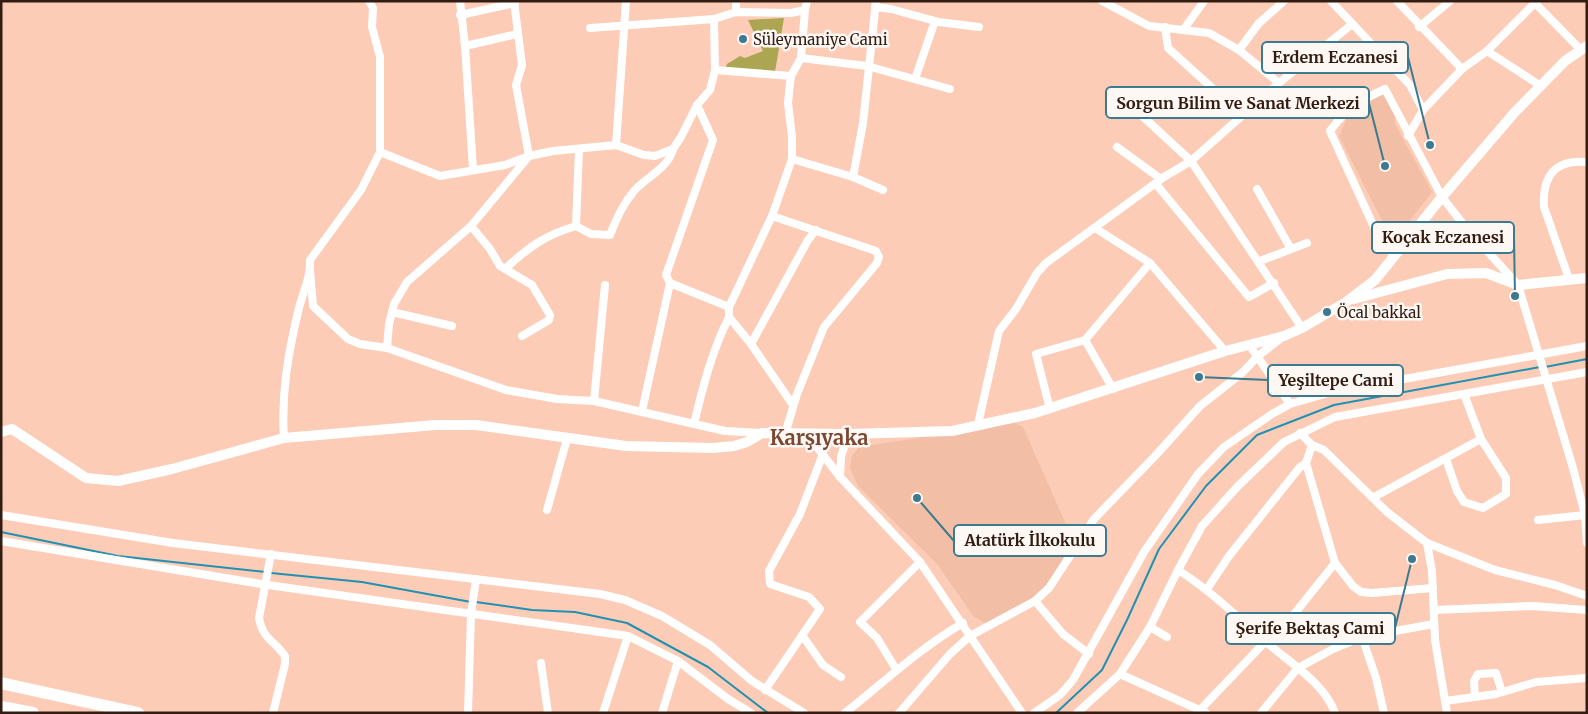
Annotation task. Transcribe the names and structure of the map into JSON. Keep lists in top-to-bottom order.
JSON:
{
  "districts": ["Karşıyaka"],
  "places": [
    "Süleymaniye Cami",
    "Erdem Eczanesi",
    "Sorgun Bilim ve Sanat Merkezi",
    "Koçak Eczanesi",
    "Öcal bakkal",
    "Yeşiltepe Cami",
    "Atatürk İlkokulu",
    "Şerife Bektaş Cami"
  ]
}
